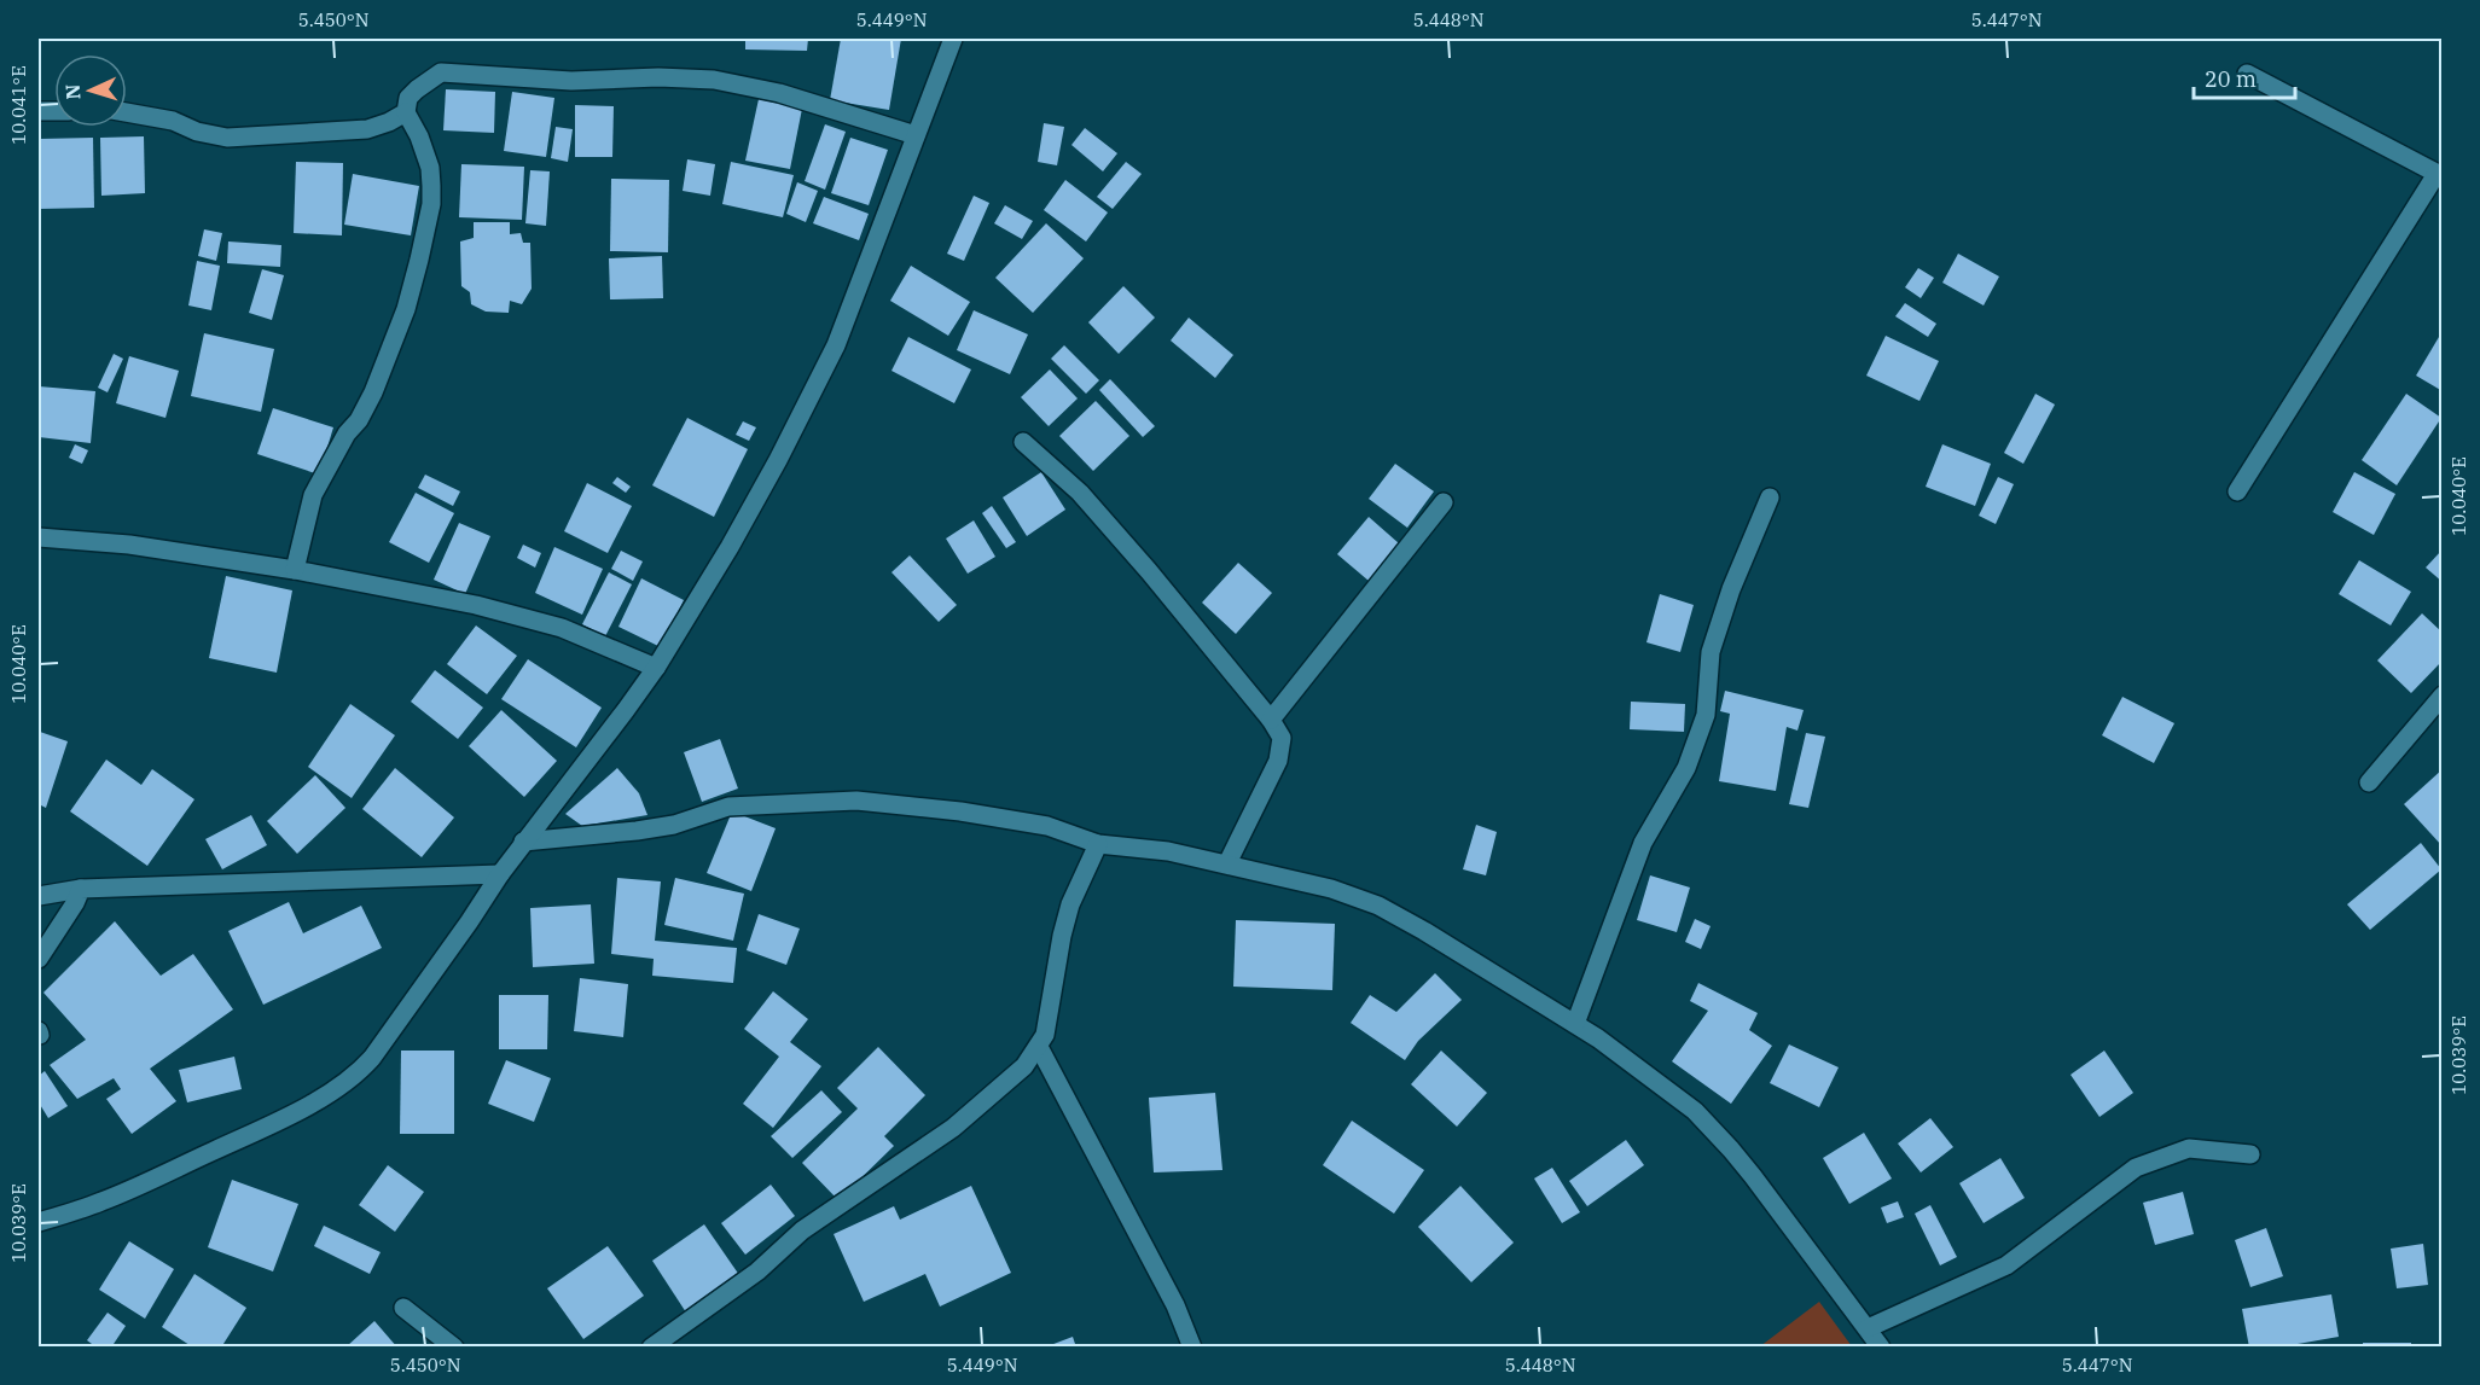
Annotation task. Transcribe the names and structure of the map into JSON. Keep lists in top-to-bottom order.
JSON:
{
  "scale_bar": "20 m",
  "north": "left",
  "coordinates": [
    "5.450°N",
    "5.449°N",
    "5.448°N",
    "5.447°N",
    "10.041°E",
    "10.040°E",
    "10.039°E"
  ]
}
